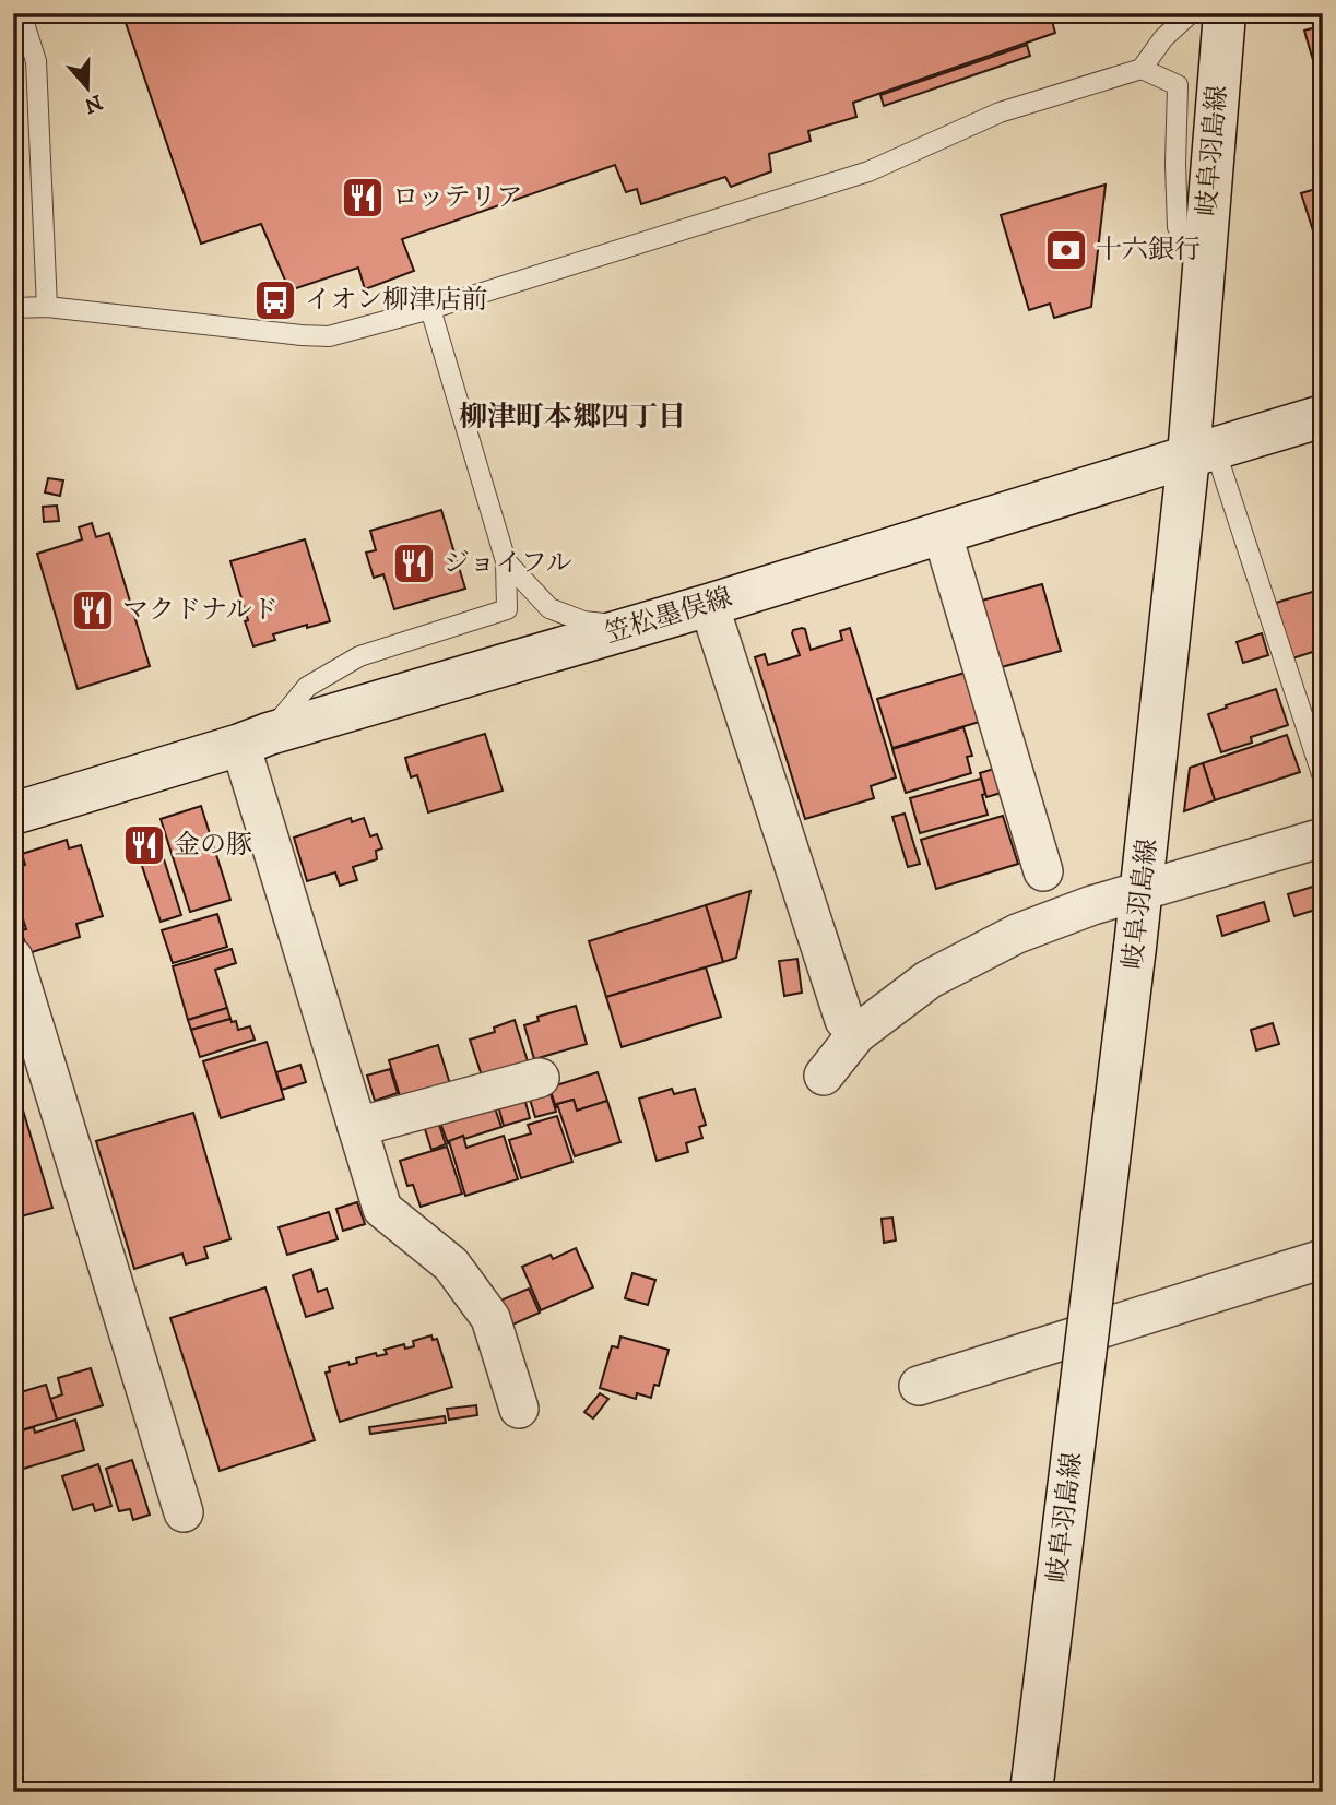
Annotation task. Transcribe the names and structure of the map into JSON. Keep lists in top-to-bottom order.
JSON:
{
  "streets": {
    "main road": ["岐阜羽島線", "笠松墨俣線"]
  },
  "crossings": [
    ["岐阜羽島線", "笠松墨俣線"]
  ],
  "districts": ["柳津町本郷四丁目"],
  "places": {
    "restaurant": [
      "ロッテリア",
      "ジョイフル",
      "マクドナルド",
      "金の豚"
    ],
    "bank": ["十六銀行"],
    "bus stop": ["イオン柳津店前"]
  },
  "north": "bottom"
}
